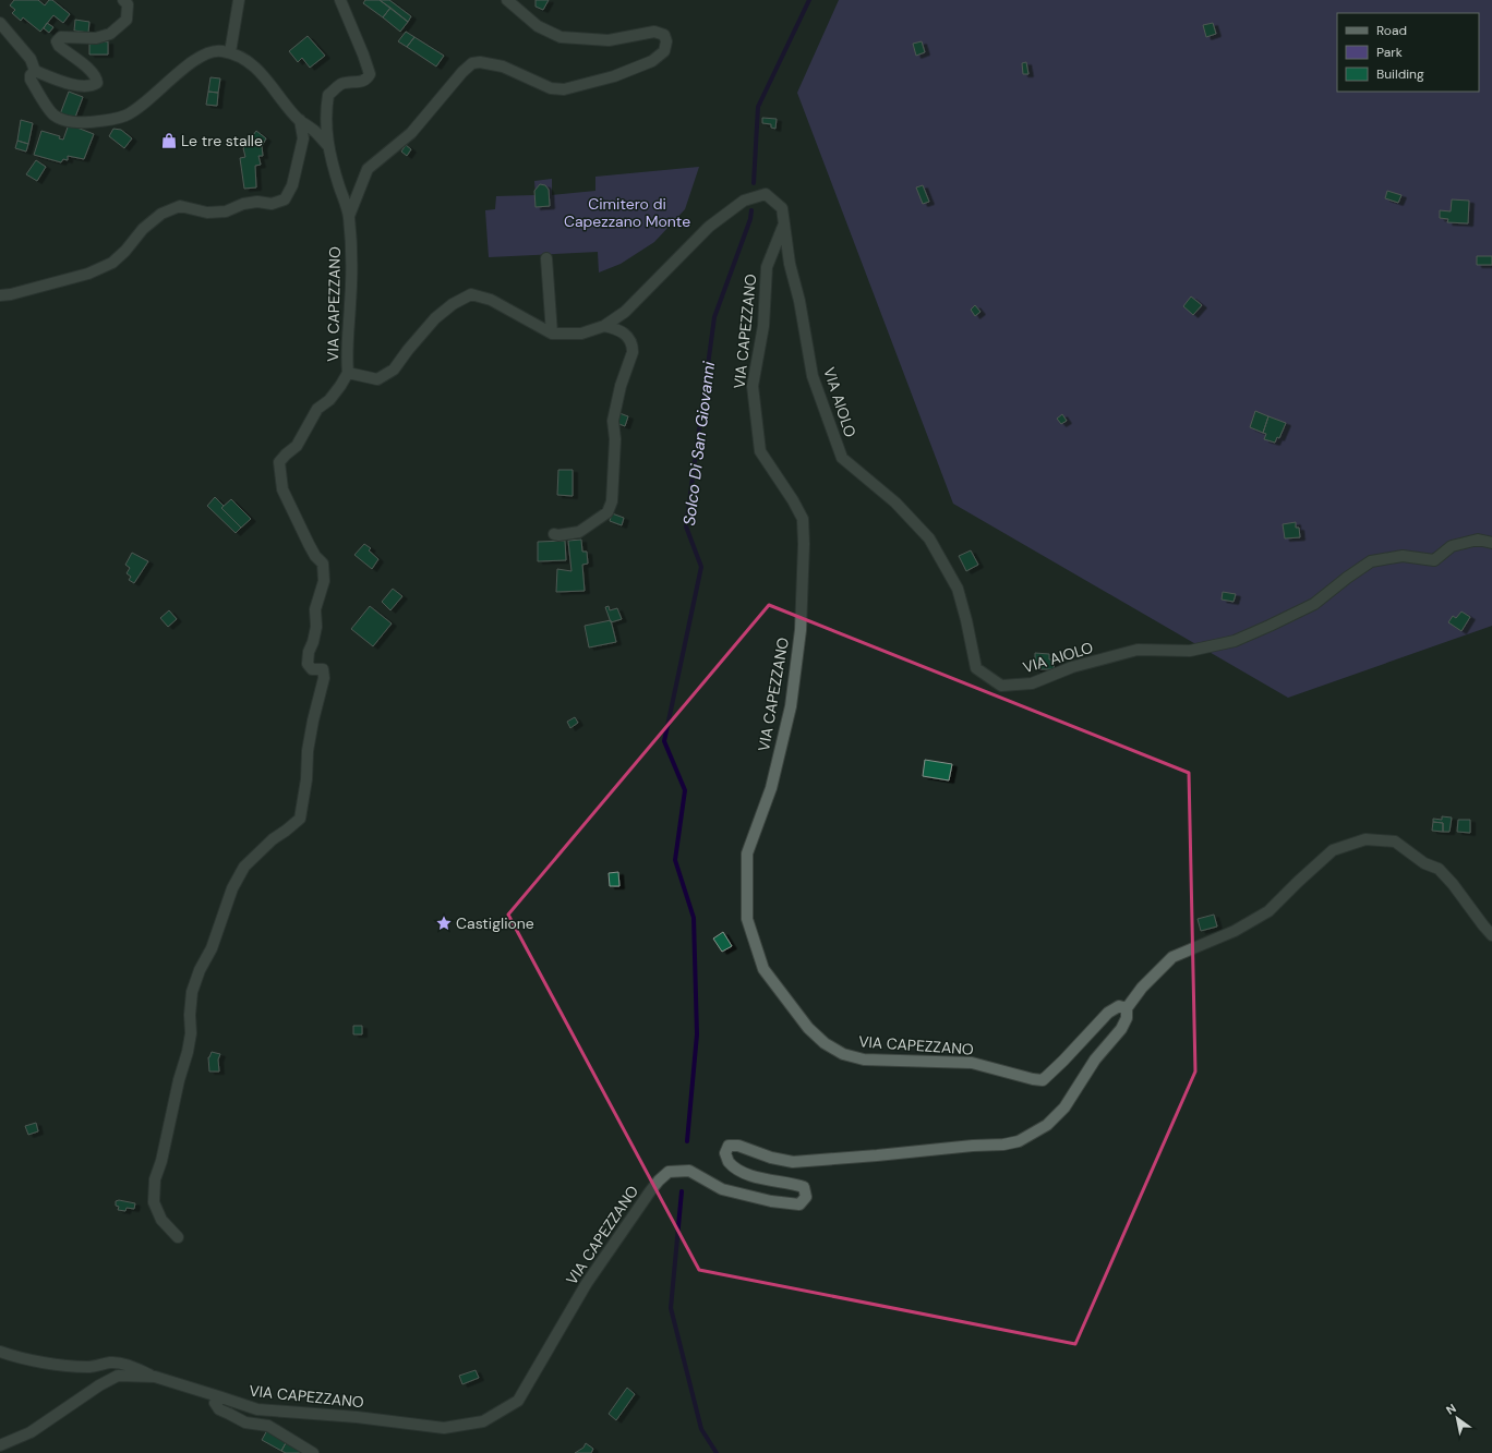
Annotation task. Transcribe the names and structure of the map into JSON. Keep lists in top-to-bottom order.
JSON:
{
  "streets": {
    "street": ["VIA CAPEZZANO", "VIA AIOLO"]
  },
  "crossings": [
    ["VIA CAPEZZANO", "VIA AIOLO"]
  ],
  "water": ["Solco Di San Giovanni"],
  "parks": ["Cimitero di Capezzano Monte"],
  "places": {
    "shop": ["Le tre stalle"],
    "place": ["Castiglione"]
  },
  "legend": ["Road", "Park", "Building"],
  "north": "top left"
}
